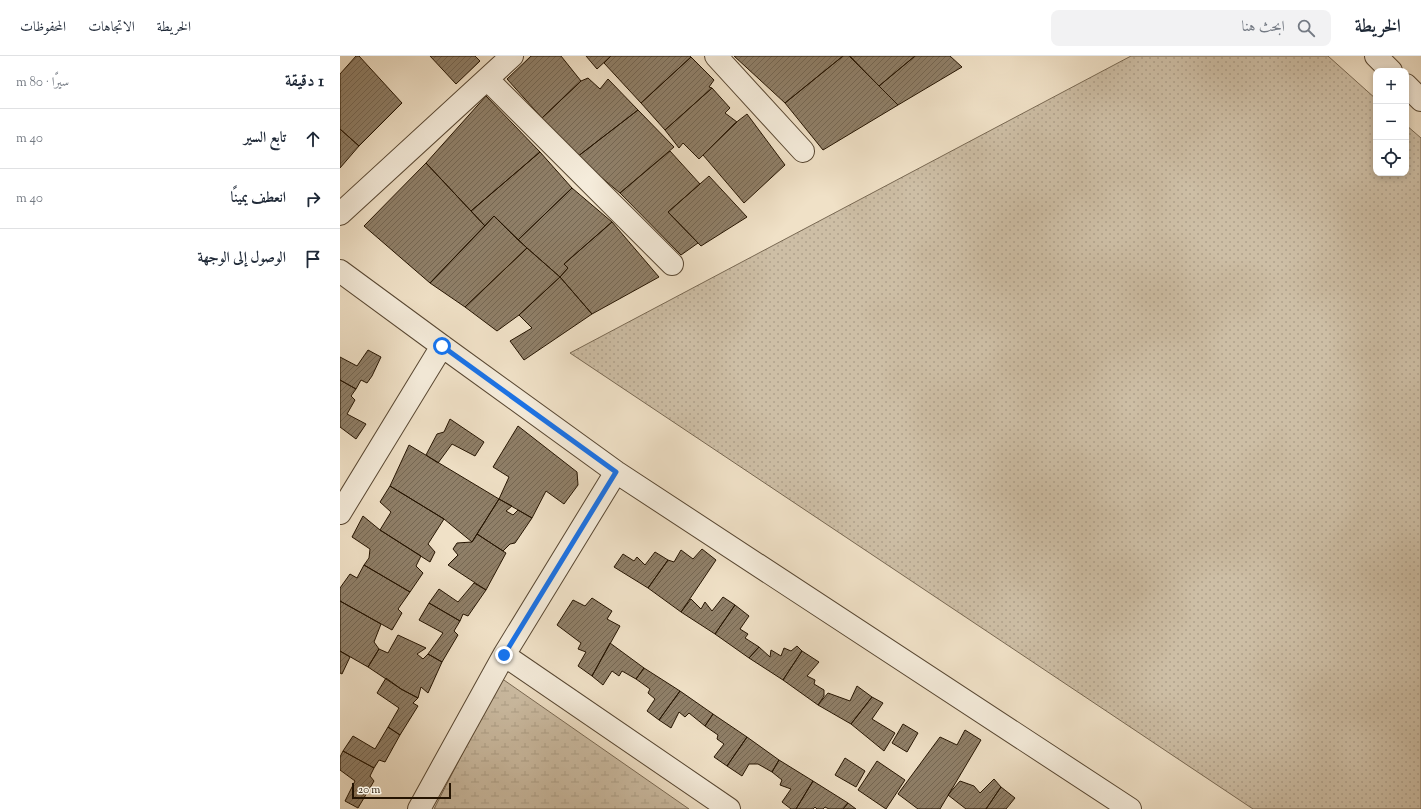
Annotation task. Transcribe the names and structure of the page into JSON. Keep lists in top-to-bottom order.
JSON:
{
  "scale_bar": "20 m",
  "page": {
    "header": "الخريطة",
    "search": "ابحث هنا",
    "nav": ["الخريطة", "الاتجاهات", "المحفوظات"],
    "heading": ["1 دقيقة", "سيرًا · 80 m"],
    "map_buttons": ["+", "−"],
    "list": [
      ["تابع السير", "40 m"],
      ["انعطف يمينًا", "40 m"],
      "الوصول إلى الوجهة"
    ],
    "scale": "20 m"
  }
}
